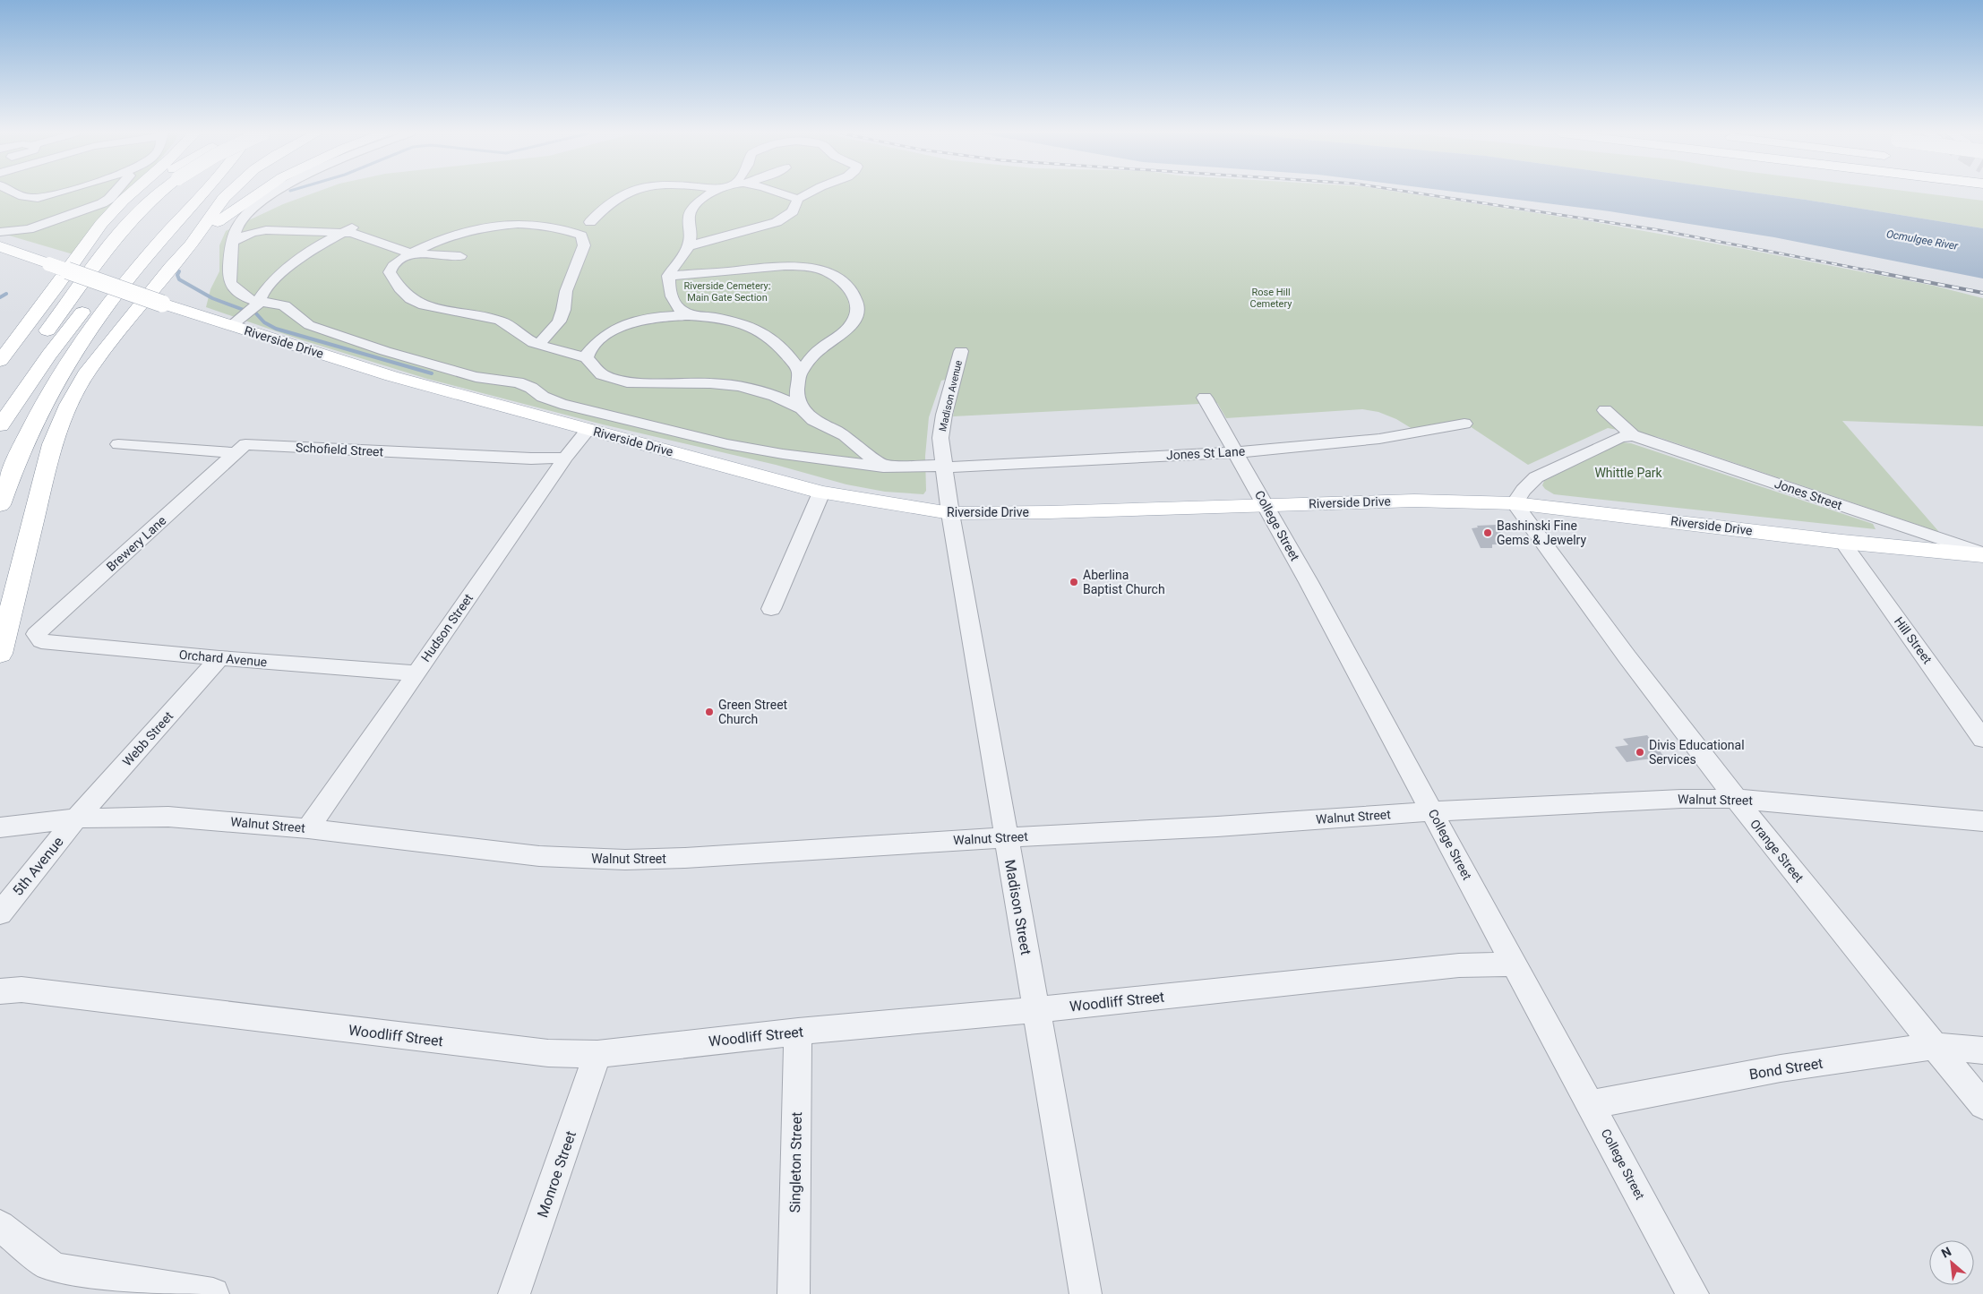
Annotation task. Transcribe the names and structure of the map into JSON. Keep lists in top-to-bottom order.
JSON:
{
  "streets": {
    "main road": ["Riverside Drive"],
    "street": [
      "Madison Avenue",
      "Schofield Street",
      "Jones St Lane",
      "Jones Street",
      "College Street",
      "Brewery Lane",
      "Hudson Street",
      "Hill Street",
      "Orchard Avenue",
      "Webb Street",
      "Walnut Street",
      "Orange Street",
      "5th Avenue",
      "Madison Street",
      "Woodliff Street",
      "Bond Street",
      "Singleton Street",
      "Monroe Street"
    ]
  },
  "crossings": [
    ["Riverside Drive", "Jones Street"],
    ["Riverside Drive", "College Street"],
    ["Riverside Drive", "Hudson Street"],
    ["Riverside Drive", "Hill Street"],
    ["Riverside Drive", "Orange Street"],
    ["Riverside Drive", "Madison Street"],
    ["Madison Avenue", "Jones St Lane"],
    ["Madison Avenue", "Madison Street"],
    ["Schofield Street", "Brewery Lane"],
    ["Schofield Street", "Hudson Street"],
    ["Jones St Lane", "College Street"],
    ["Jones St Lane", "Madison Street"],
    ["College Street", "Walnut Street"],
    ["College Street", "Woodliff Street"],
    ["College Street", "Bond Street"],
    ["Brewery Lane", "Orchard Avenue"],
    ["Hudson Street", "Orchard Avenue"],
    ["Hudson Street", "Walnut Street"],
    ["Orchard Avenue", "Webb Street"],
    ["Webb Street", "Walnut Street"],
    ["Webb Street", "5th Avenue"],
    ["Walnut Street", "Orange Street"],
    ["Walnut Street", "5th Avenue"],
    ["Walnut Street", "Madison Street"],
    ["Orange Street", "Bond Street"],
    ["Madison Street", "Woodliff Street"],
    ["Woodliff Street", "Singleton Street"],
    ["Woodliff Street", "Monroe Street"]
  ],
  "water": ["Ocmulgee River"],
  "parks": ["Riverside Cemetery: Main Gate Section", "Rose Hill Cemetery", "Whittle Park"],
  "places": [
    "Bashinski Fine Gems & Jewelry",
    "Aberlina Baptist Church",
    "Green Street Church",
    "Divis Educational Services"
  ],
  "north": "top left"
}
